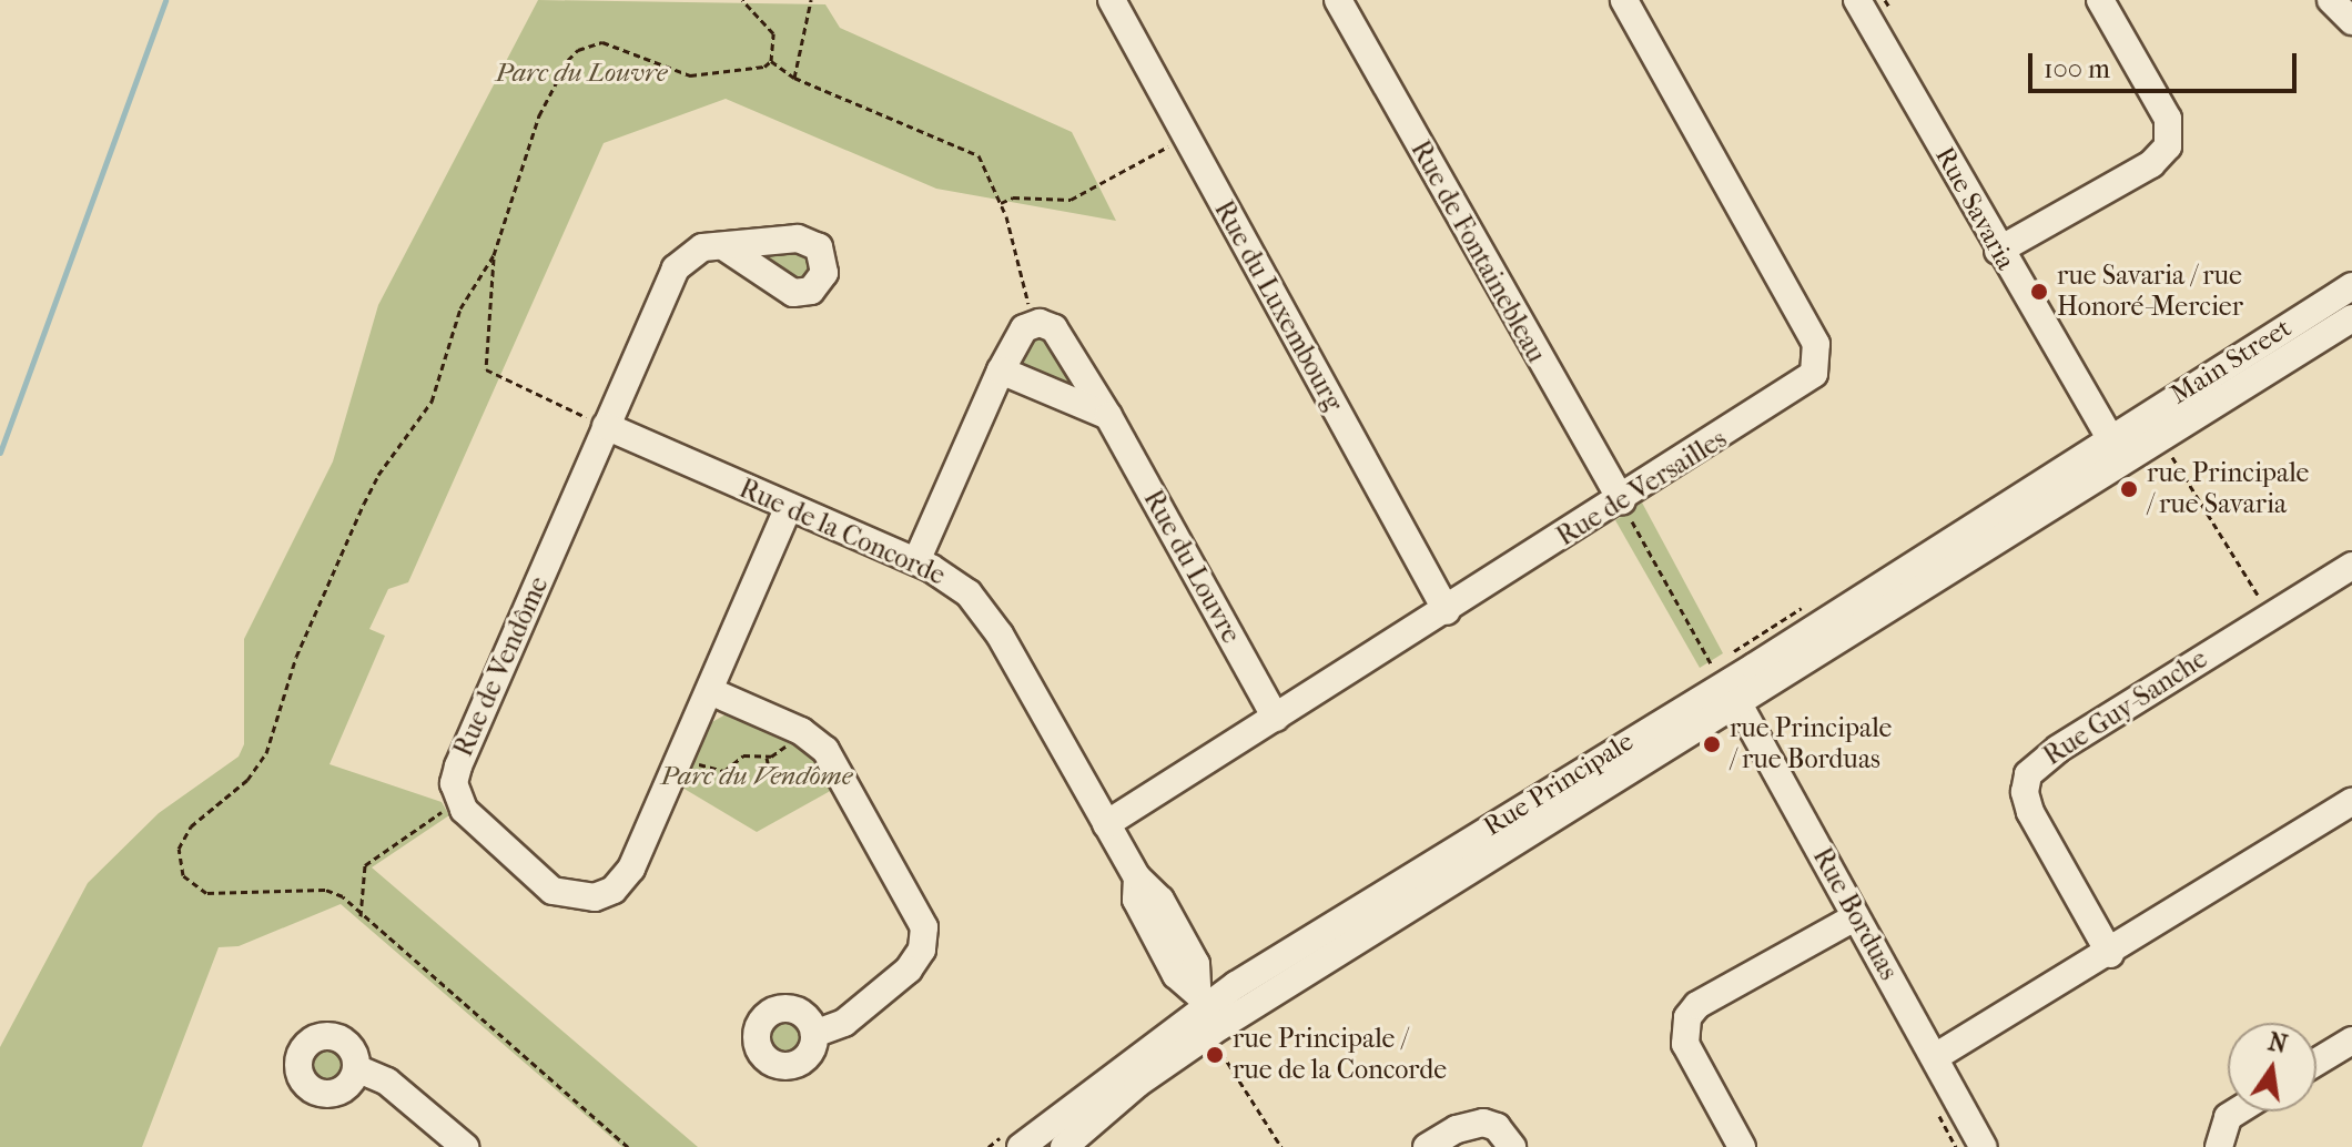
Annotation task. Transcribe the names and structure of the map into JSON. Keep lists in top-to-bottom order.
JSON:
{
  "streets": {
    "street": [
      "Rue Savaria",
      "Rue de Fontainebleau",
      "Rue du Luxembourg",
      "Main Street",
      "Rue de Versailles",
      "Rue de la Concorde",
      "Rue du Louvre",
      "Rue de Vendôme",
      "Rue Guy-Sanche",
      "Rue Principale",
      "Rue Borduas"
    ]
  },
  "crossings": [
    ["Rue Savaria", "Main Street"],
    ["Rue Savaria", "Rue Principale"],
    ["Rue de Fontainebleau", "Rue de Versailles"],
    ["Rue du Luxembourg", "Rue de Versailles"],
    ["Main Street", "Rue Principale"],
    ["Rue de Versailles", "Rue de la Concorde"],
    ["Rue de Versailles", "Rue du Louvre"],
    ["Rue de la Concorde", "Rue du Louvre"],
    ["Rue de la Concorde", "Rue de Vendôme"],
    ["Rue de la Concorde", "Rue Principale"],
    ["Rue Principale", "Rue Borduas"]
  ],
  "parks": ["Parc du Louvre", "Parc du Vendôme"],
  "places": [
    "rue Savaria / rue Honoré-Mercier",
    "rue Principale / rue Savaria",
    "rue Principale / rue Borduas",
    "rue Principale / rue de la Concorde"
  ],
  "scale_bar": "100 m",
  "north": "top"
}
